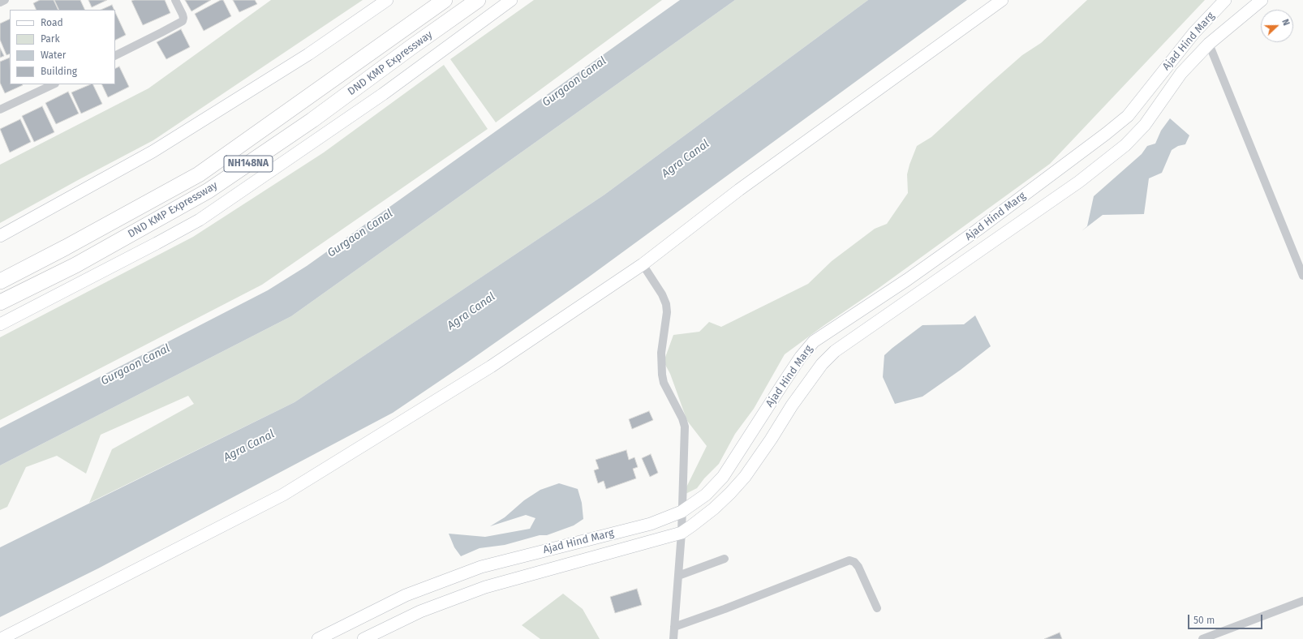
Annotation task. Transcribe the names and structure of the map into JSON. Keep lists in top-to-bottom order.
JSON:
{
  "streets": {
    "highway": ["DND KMP Expressway", "NH148NA"],
    "street": ["Ajad Hind Marg"]
  },
  "water": ["Gurgaon Canal", "Agra Canal"],
  "legend": [
    "Road",
    "Park",
    "Water",
    "Building"
  ],
  "scale_bar": "50 m",
  "north": "right"
}
